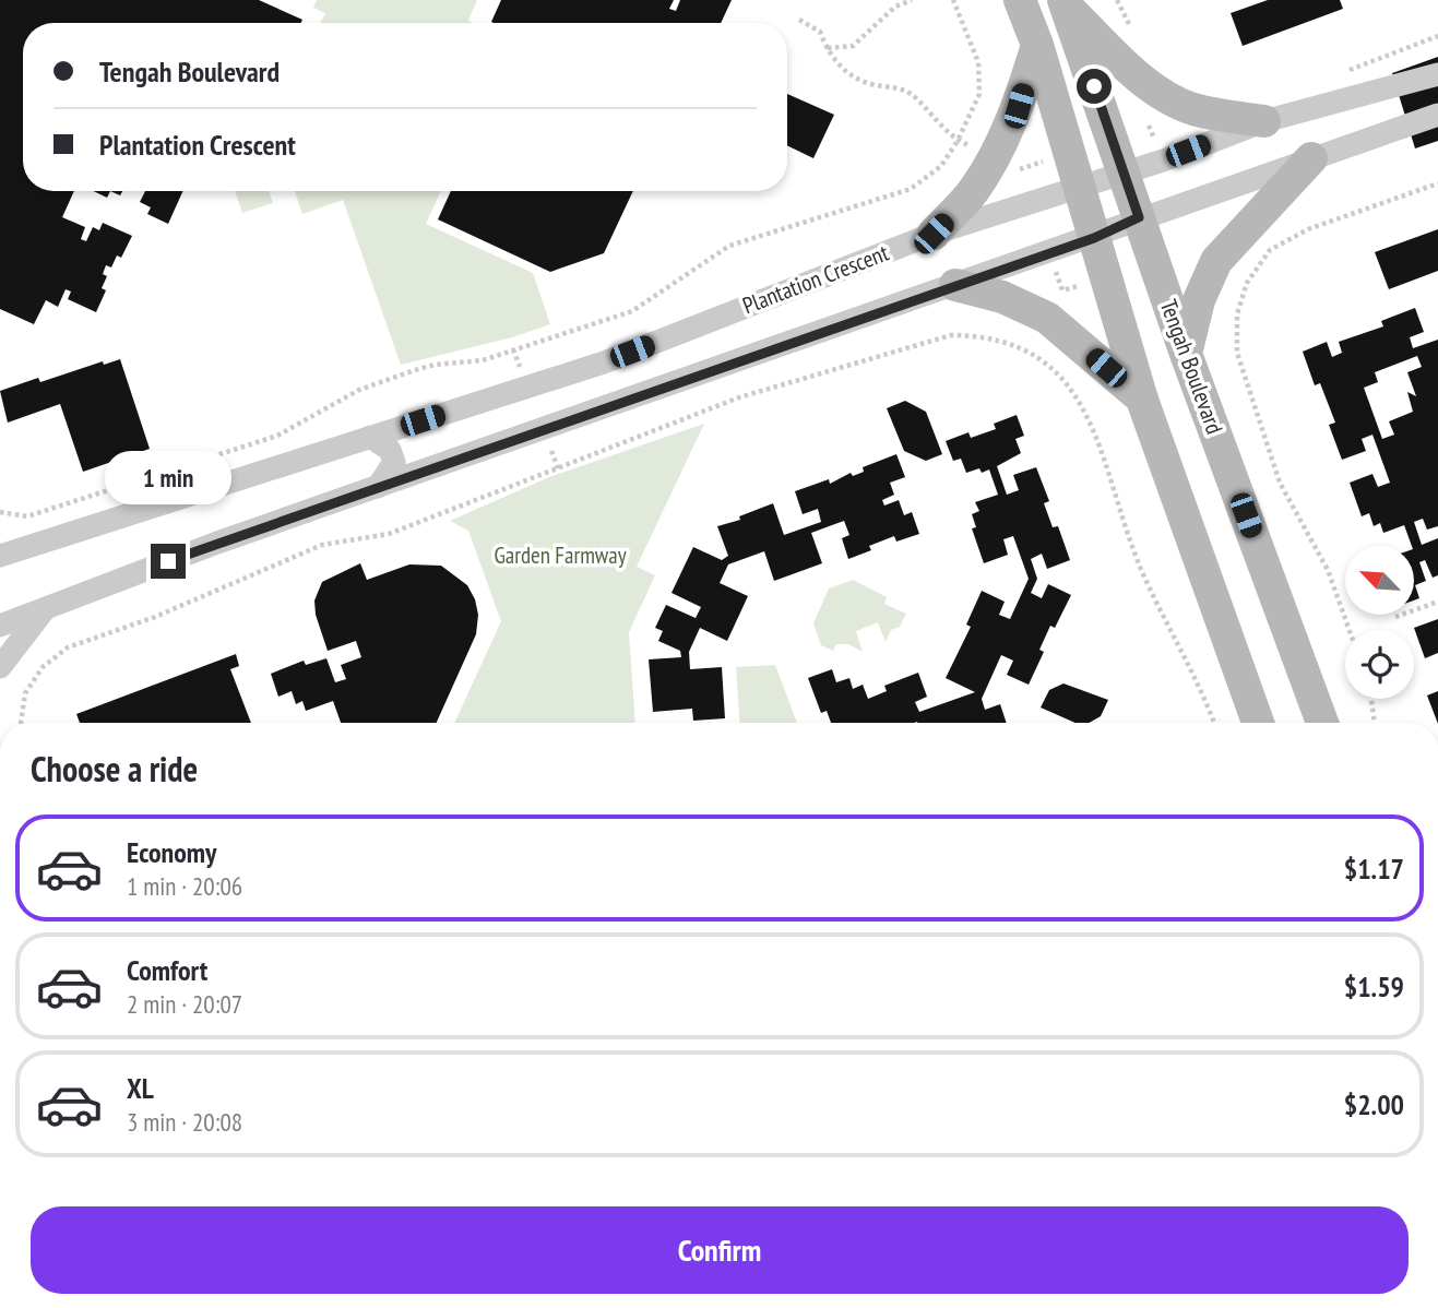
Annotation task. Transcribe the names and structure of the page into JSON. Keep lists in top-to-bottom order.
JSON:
{
  "streets": {
    "main road": ["Tengah Boulevard"],
    "street": ["Plantation Crescent"]
  },
  "crossings": [
    ["Plantation Crescent", "Tengah Boulevard"]
  ],
  "parks": ["Garden Farmway"],
  "north": "top left",
  "page": {
    "banner": ["Tengah Boulevard", "Plantation Crescent"],
    "bubble": "1 min",
    "heading": "Choose a ride",
    "list": [
      {
        "name": "Economy",
        "note": "1 min · 20:06",
        "value": "$1.17"
      },
      {
        "name": "Comfort",
        "note": "2 min · 20:07",
        "value": "$1.59"
      },
      {
        "name": "XL",
        "note": "3 min · 20:08",
        "value": "$2.00"
      }
    ],
    "buttons": "Confirm"
  }
}
